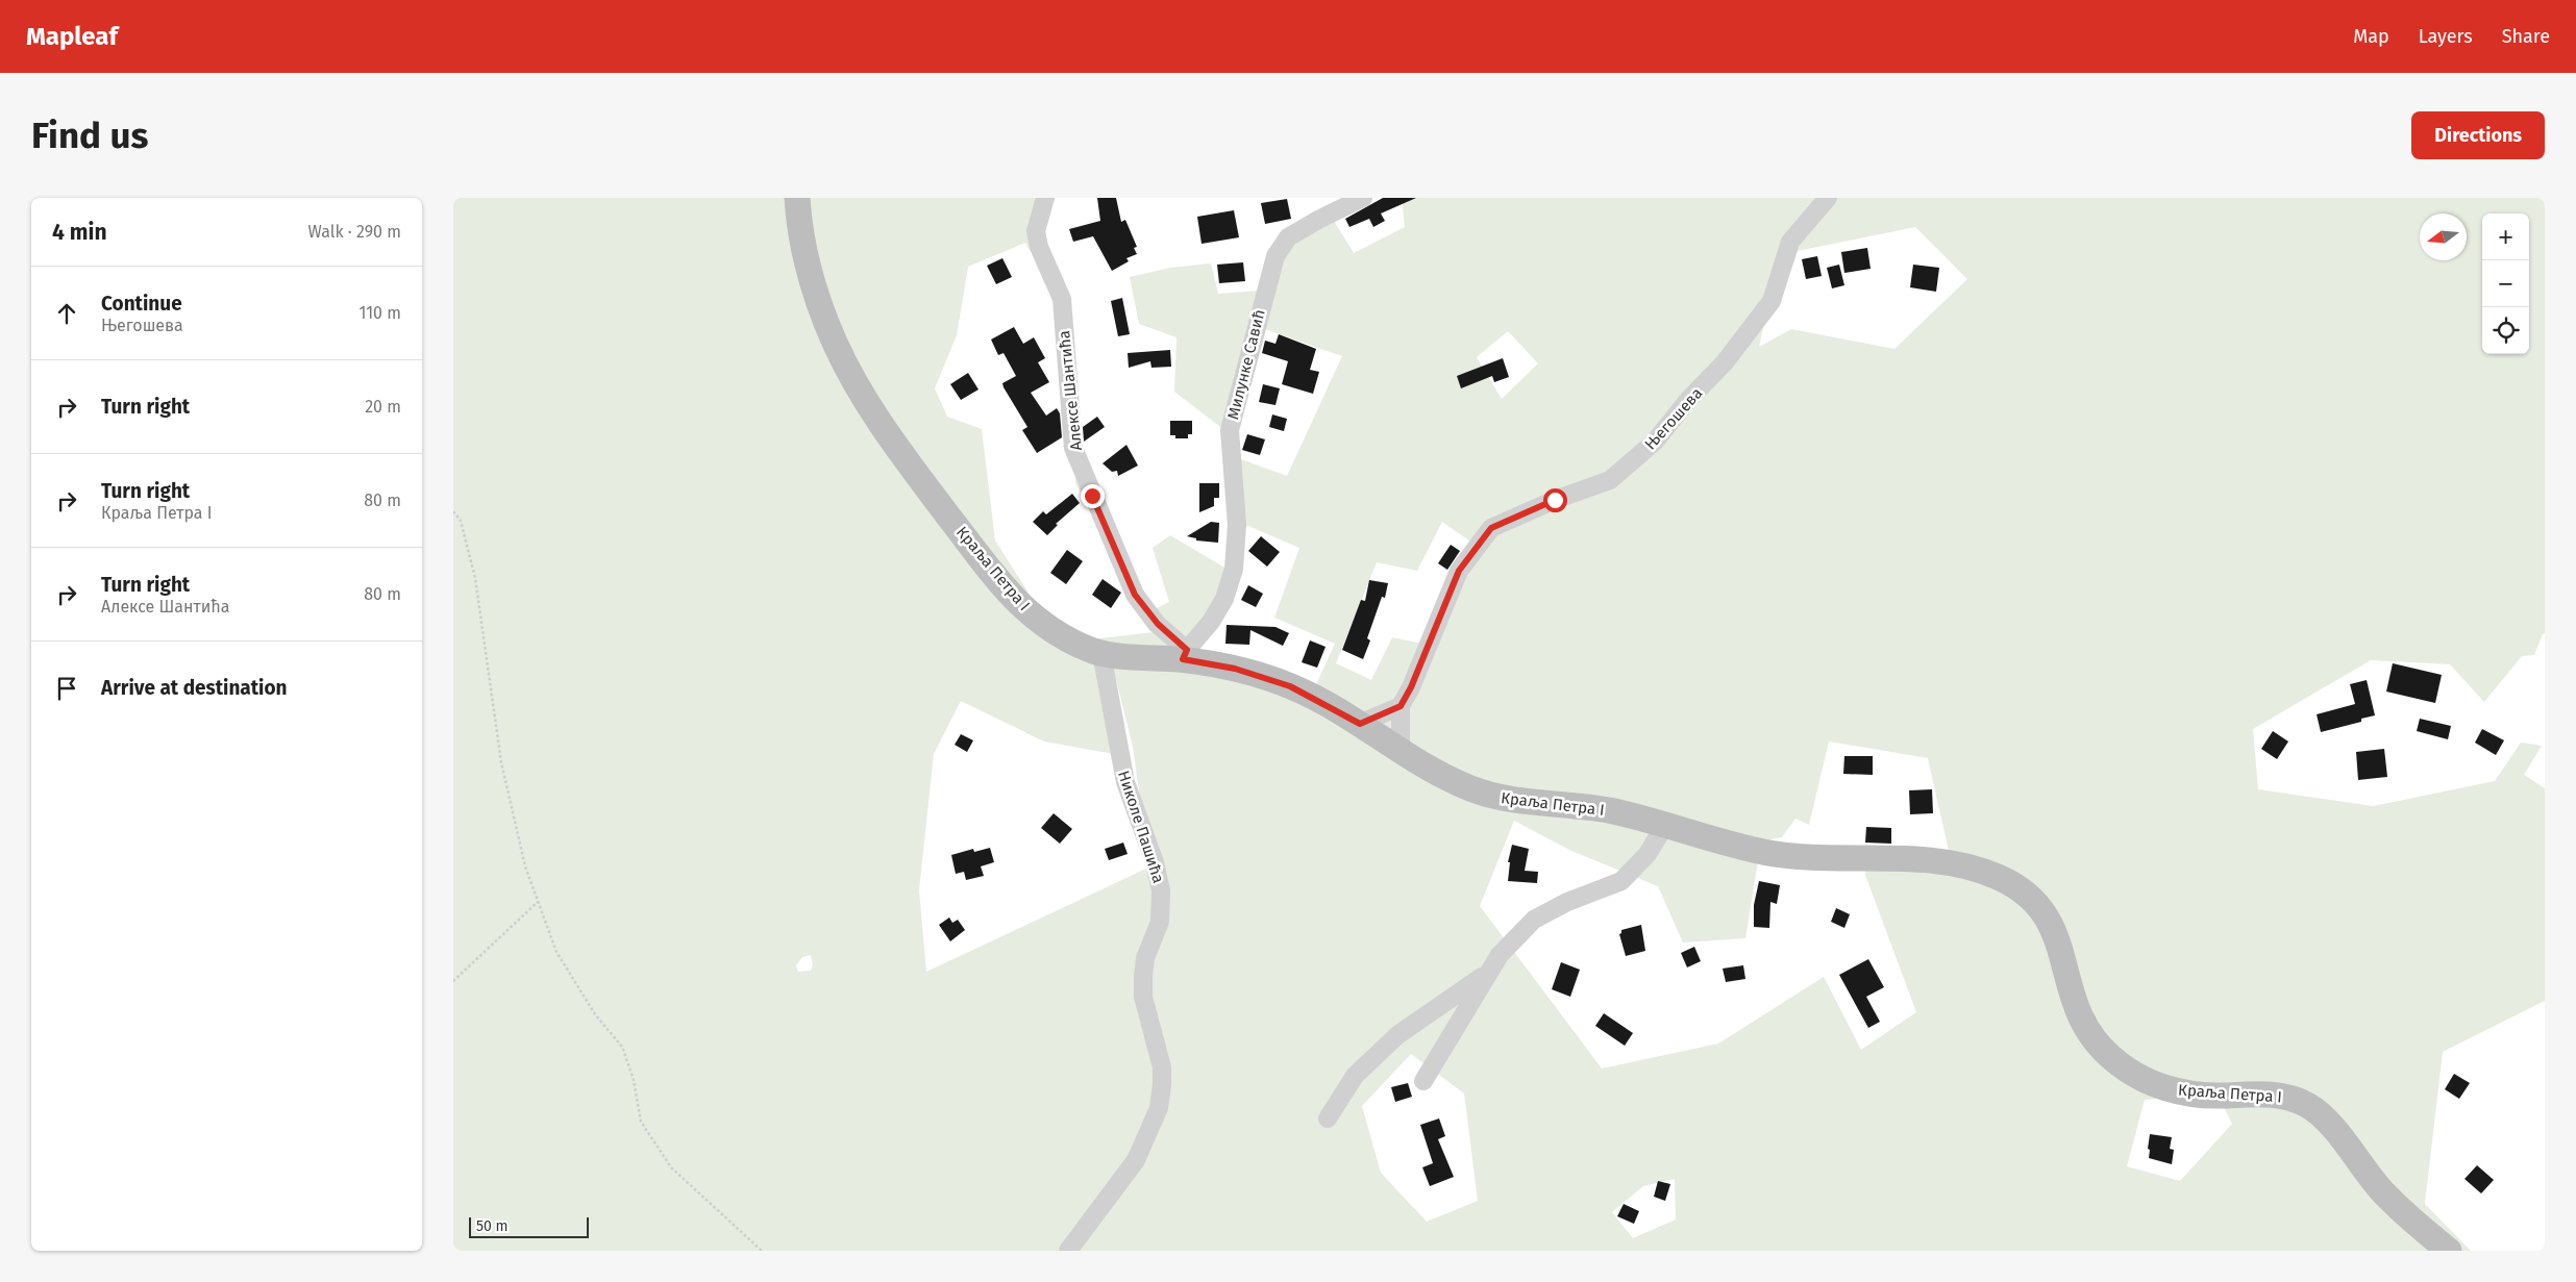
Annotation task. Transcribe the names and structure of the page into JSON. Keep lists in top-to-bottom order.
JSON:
{
  "streets": {
    "street": [
      "Милунке Савић",
      "Алексе Шантића",
      "Његошева",
      "Краља Петра I",
      "Николе Пашића"
    ]
  },
  "crossings": [
    ["Милунке Савић", "Алексе Шантића"],
    ["Милунке Савић", "Краља Петра I"],
    ["Алексе Шантића", "Краља Петра I"],
    ["Његошева", "Краља Петра I"],
    ["Краља Петра I", "Николе Пашића"]
  ],
  "scale_bar": "50 m",
  "north": "left",
  "page": {
    "header": "Mapleaf",
    "nav": ["Map", "Layers", "Share"],
    "buttons": "Directions",
    "title": "Find us",
    "heading": ["4 min", "Walk · 290 m"],
    "map_buttons": ["+", "−"],
    "list": [
      ["Continue", "Његошева", "110 m"],
      ["Turn right", "20 m"],
      ["Turn right", "Краља Петра I", "80 m"],
      ["Turn right", "Алексе Шантића", "80 m"],
      "Arrive at destination"
    ],
    "scale": "50 m"
  }
}
